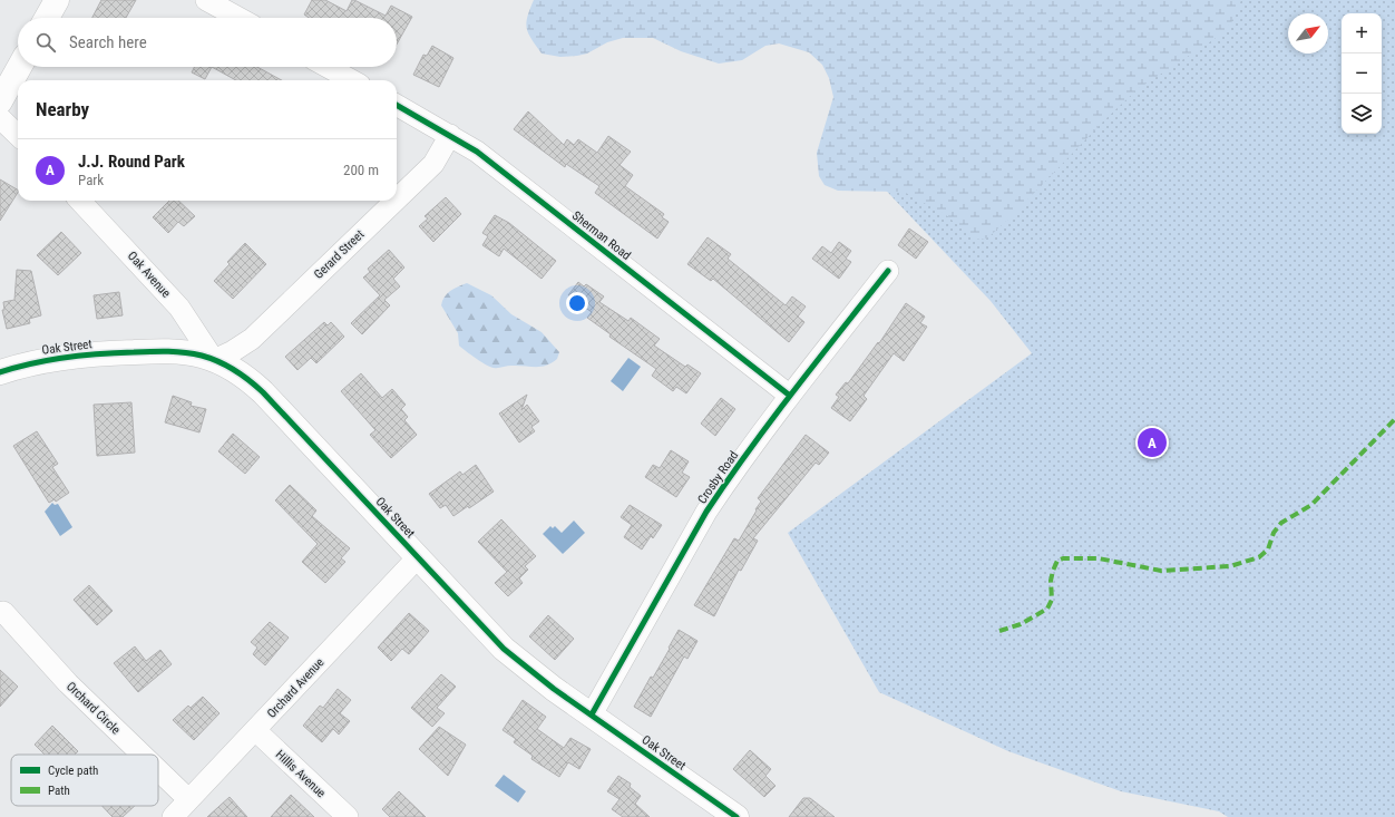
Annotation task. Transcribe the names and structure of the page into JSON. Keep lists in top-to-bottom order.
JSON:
{
  "streets": {
    "street": [
      "Sherman Road",
      "Gerard Street",
      "Oak Avenue",
      "Oak Street",
      "Crosby Road",
      "Orchard Avenue",
      "Orchard Circle",
      "Hillis Avenue"
    ]
  },
  "crossings": [
    ["Sherman Road", "Gerard Street"],
    ["Sherman Road", "Crosby Road"],
    ["Gerard Street", "Oak Avenue"],
    ["Gerard Street", "Oak Street"],
    ["Oak Avenue", "Oak Street"],
    ["Oak Street", "Crosby Road"],
    ["Oak Street", "Orchard Avenue"],
    ["Orchard Avenue", "Orchard Circle"],
    ["Orchard Avenue", "Hillis Avenue"]
  ],
  "legend": ["Cycle path", "Path"],
  "north": "top right",
  "page": {
    "map_buttons": ["+", "−"],
    "search": "Search here",
    "heading": "Nearby",
    "list": [
      {
        "mark": "A",
        "name": "J.J. Round Park",
        "note": "Park",
        "value": "200 m"
      }
    ],
    "pins": "A"
  }
}
